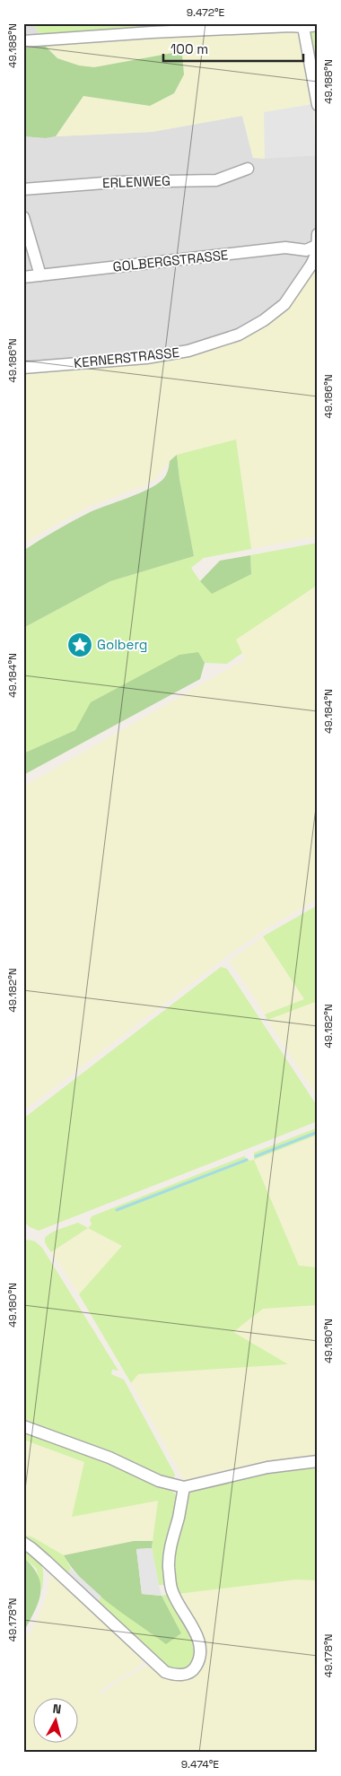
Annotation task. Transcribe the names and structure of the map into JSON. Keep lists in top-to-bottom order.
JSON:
{
  "streets": {
    "street": ["ERLENWEG", "GOLBERGSTRASSE", "KERNERSTRASSE"]
  },
  "crossings": [
    ["GOLBERGSTRASSE", "KERNERSTRASSE"]
  ],
  "places": {
    "place": ["Golberg"]
  },
  "scale_bar": "100 m",
  "north": "top",
  "coordinates": [
    "9.472°E",
    "49.188°N",
    "49.186°N",
    "49.184°N",
    "49.182°N",
    "49.180°N",
    "49.178°N",
    "9.474°E"
  ]
}
